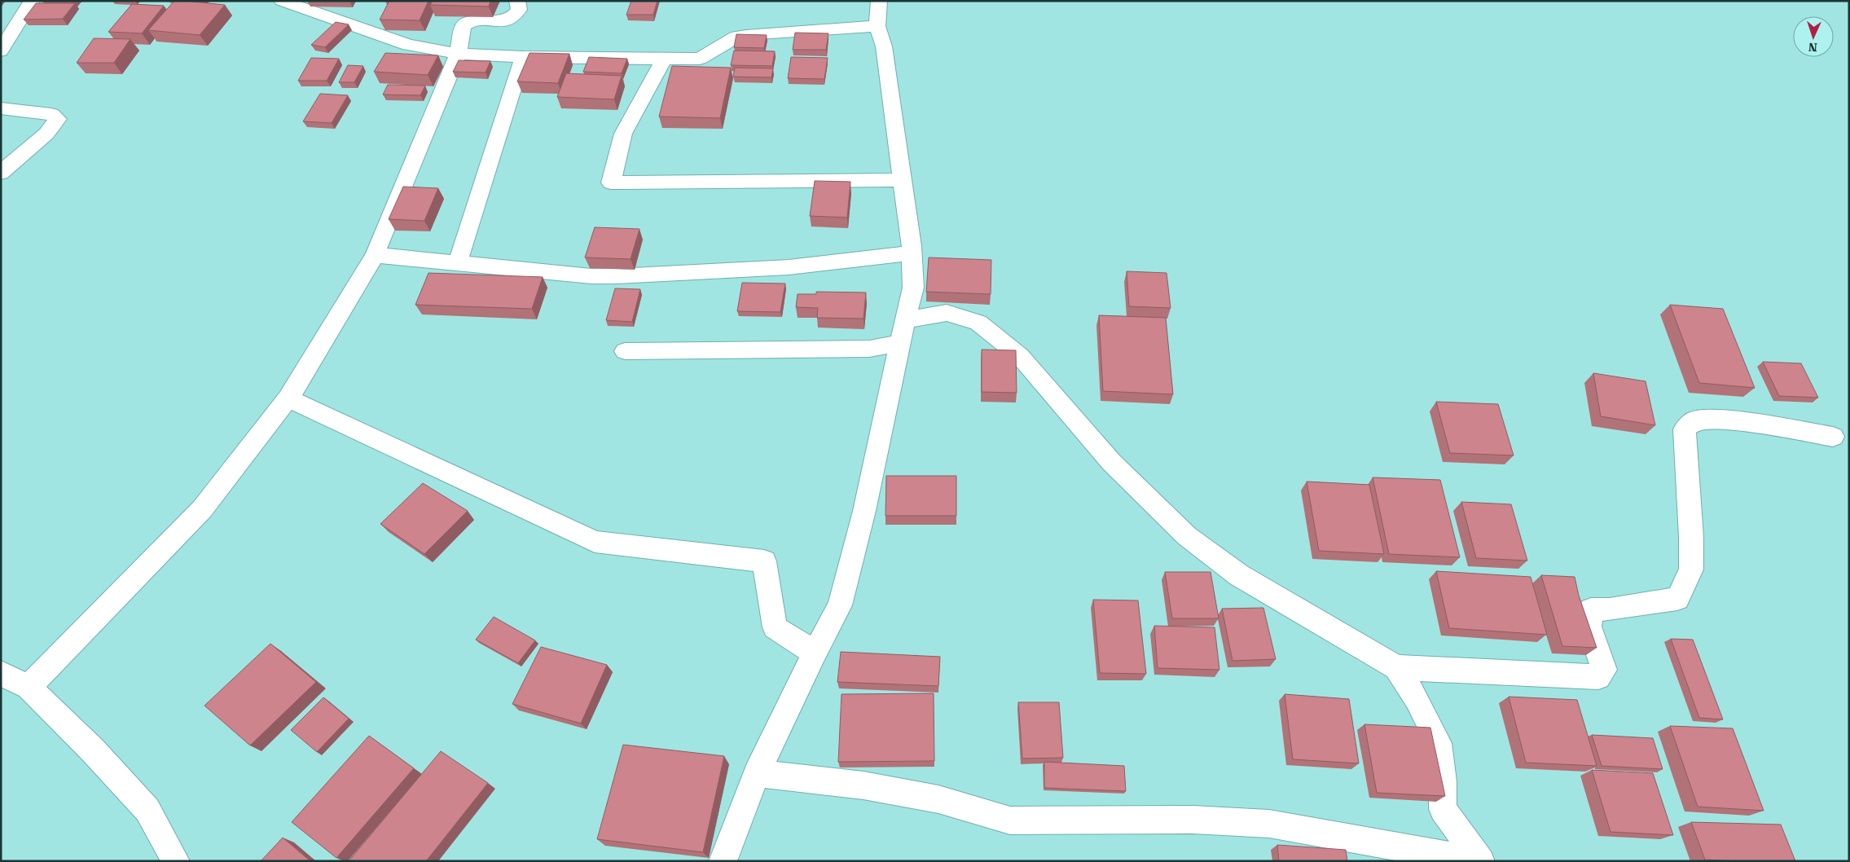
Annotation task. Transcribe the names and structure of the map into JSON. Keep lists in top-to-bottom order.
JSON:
{
  "north": "bottom"
}
